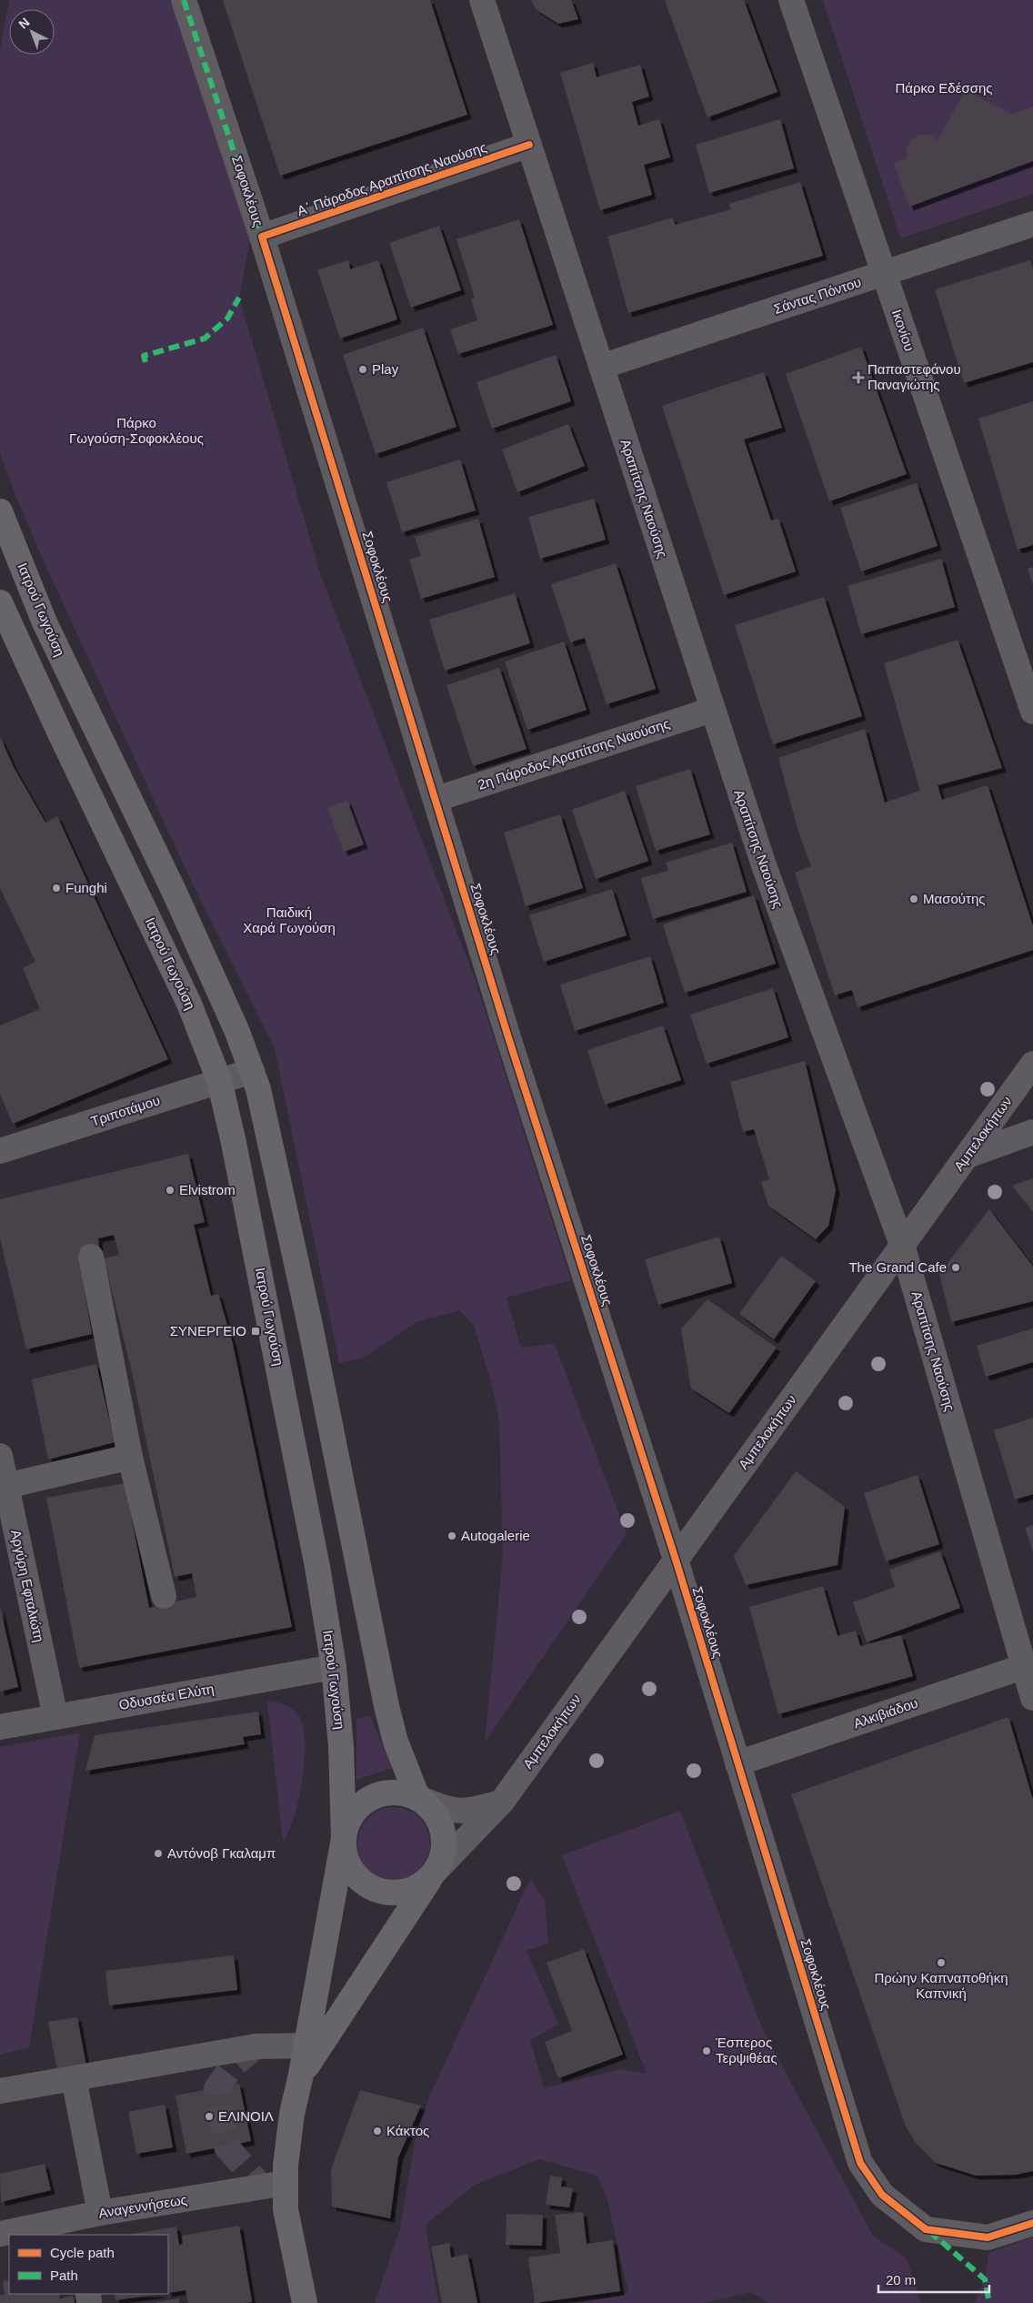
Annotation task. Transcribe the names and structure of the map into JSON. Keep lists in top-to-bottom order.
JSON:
{
  "streets": {
    "main road": ["Ιατρού Γωγούση"],
    "street": [
      "Α΄ Πάροδος Αραπίτσης Ναούσης",
      "Σοφοκλέους",
      "Σάντας Πόντου",
      "Ικονίου",
      "Αραπίτσης Ναούσης",
      "2η Πάροδος Αραπίτσης Ναούσης",
      "Τριποτάμου",
      "Αμπελοκήπων",
      "Αργύρη Εφταλιώτη",
      "Οδυσσέα Ελύτη",
      "Αλκιβιάδου",
      "Αναγεννήσεως"
    ]
  },
  "crossings": [
    ["Α΄ Πάροδος Αραπίτσης Ναούσης", "Σοφοκλέους"],
    ["Α΄ Πάροδος Αραπίτσης Ναούσης", "Αραπίτσης Ναούσης"],
    ["Σοφοκλέους", "2η Πάροδος Αραπίτσης Ναούσης"],
    ["Σοφοκλέους", "Αμπελοκήπων"],
    ["Σοφοκλέους", "Αλκιβιάδου"],
    ["Σάντας Πόντου", "Ικονίου"],
    ["Σάντας Πόντου", "Αραπίτσης Ναούσης"],
    ["Αραπίτσης Ναούσης", "2η Πάροδος Αραπίτσης Ναούσης"],
    ["Αραπίτσης Ναούσης", "Αμπελοκήπων"],
    ["Αραπίτσης Ναούσης", "Αλκιβιάδου"],
    ["Ιατρού Γωγούση", "Τριποτάμου"],
    ["Ιατρού Γωγούση", "Αμπελοκήπων"],
    ["Ιατρού Γωγούση", "Οδυσσέα Ελύτη"],
    ["Ιατρού Γωγούση", "Αναγεννήσεως"],
    ["Αργύρη Εφταλιώτη", "Οδυσσέα Ελύτη"]
  ],
  "parks": ["Πάρκο Εδέσσης", "Πάρκο Γωγούση-Σοφοκλέους", "Παιδική Χαρά Γωγούση"],
  "places": {
    "other": [
      "Play",
      "Funghi",
      "Μασούτης",
      "Elvistrom",
      "The Grand Cafe",
      "Autogalerie",
      "Αντόνοβ Γκαλαμπ",
      "Πρώην Καπναποθήκη Καπνική",
      "Έσπερος Τερψιθέας",
      "ΕΛΙΝΟΙΛ",
      "Κάκτος"
    ],
    "health": ["Παπαστεφάνου Παναγιώτης"],
    "transit": ["ΣΥΝΕΡΓΕΙΟ"]
  },
  "legend": ["Cycle path", "Path"],
  "scale_bar": "20 m",
  "north": "top left"
}
